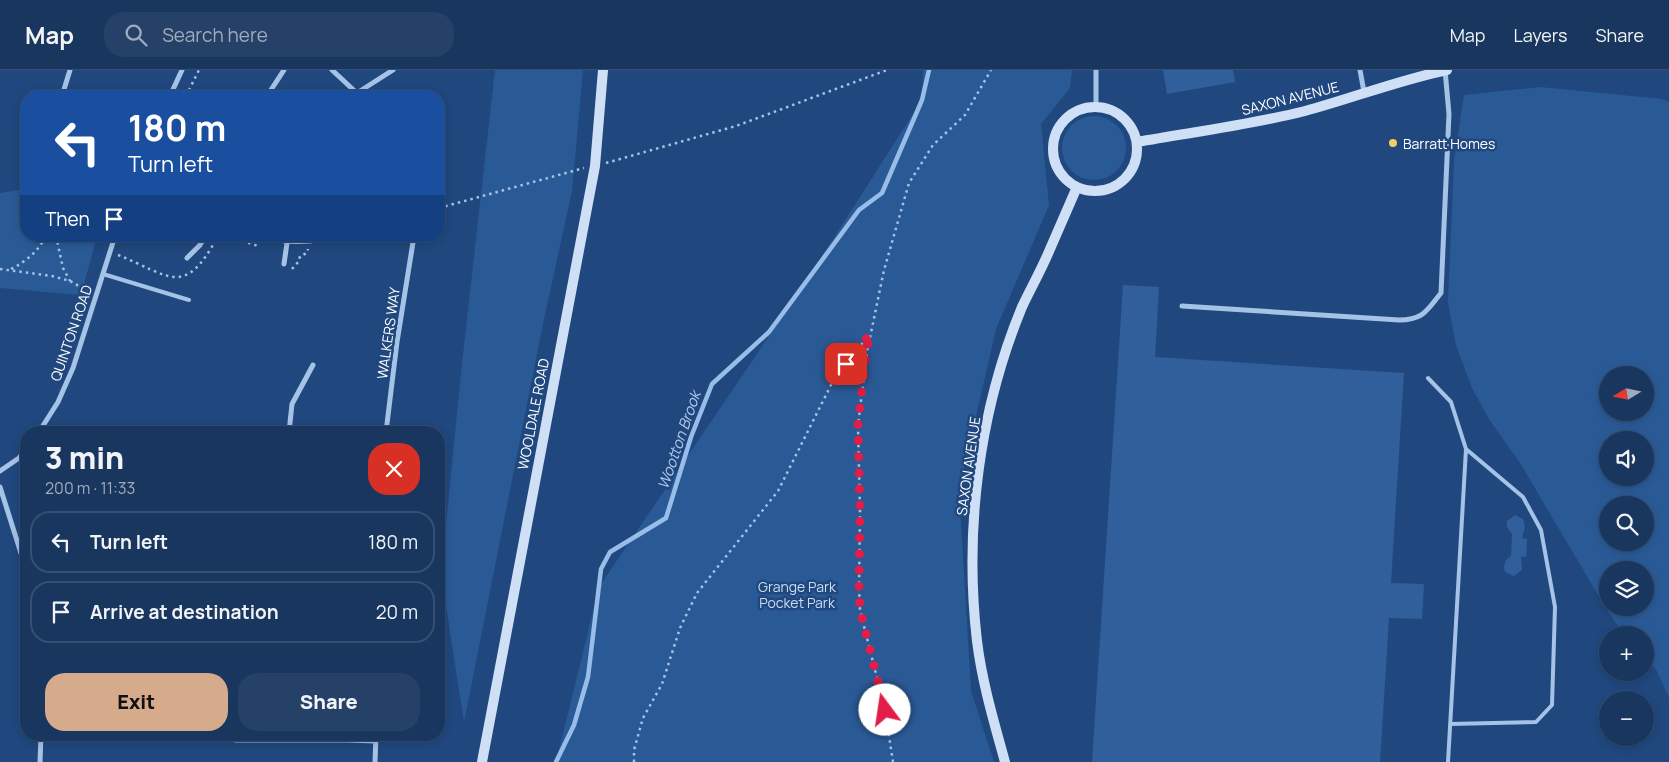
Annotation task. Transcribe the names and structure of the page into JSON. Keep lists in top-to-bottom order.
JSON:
{
  "streets": {
    "street": [
      "SAXON AVENUE",
      "QUINTON ROAD",
      "WALKERS WAY",
      "WOOLDALE ROAD"
    ]
  },
  "water": ["Wootton Brook"],
  "parks": ["Grange Park Pocket Park"],
  "places": ["Barratt Homes"],
  "north": "left",
  "page": {
    "header": "Map",
    "search": "Search here",
    "nav": ["Map", "Layers", "Share"],
    "turn": ["180 m", "Turn left"],
    "then": "Then",
    "map_buttons": ["+", "−"],
    "heading": ["3 min", "200 m · 11:33"],
    "list": [
      {
        "name": "Turn left",
        "value": "180 m"
      },
      {
        "name": "Arrive at destination",
        "value": "20 m"
      }
    ],
    "buttons": ["Exit", "Share"]
  }
}
